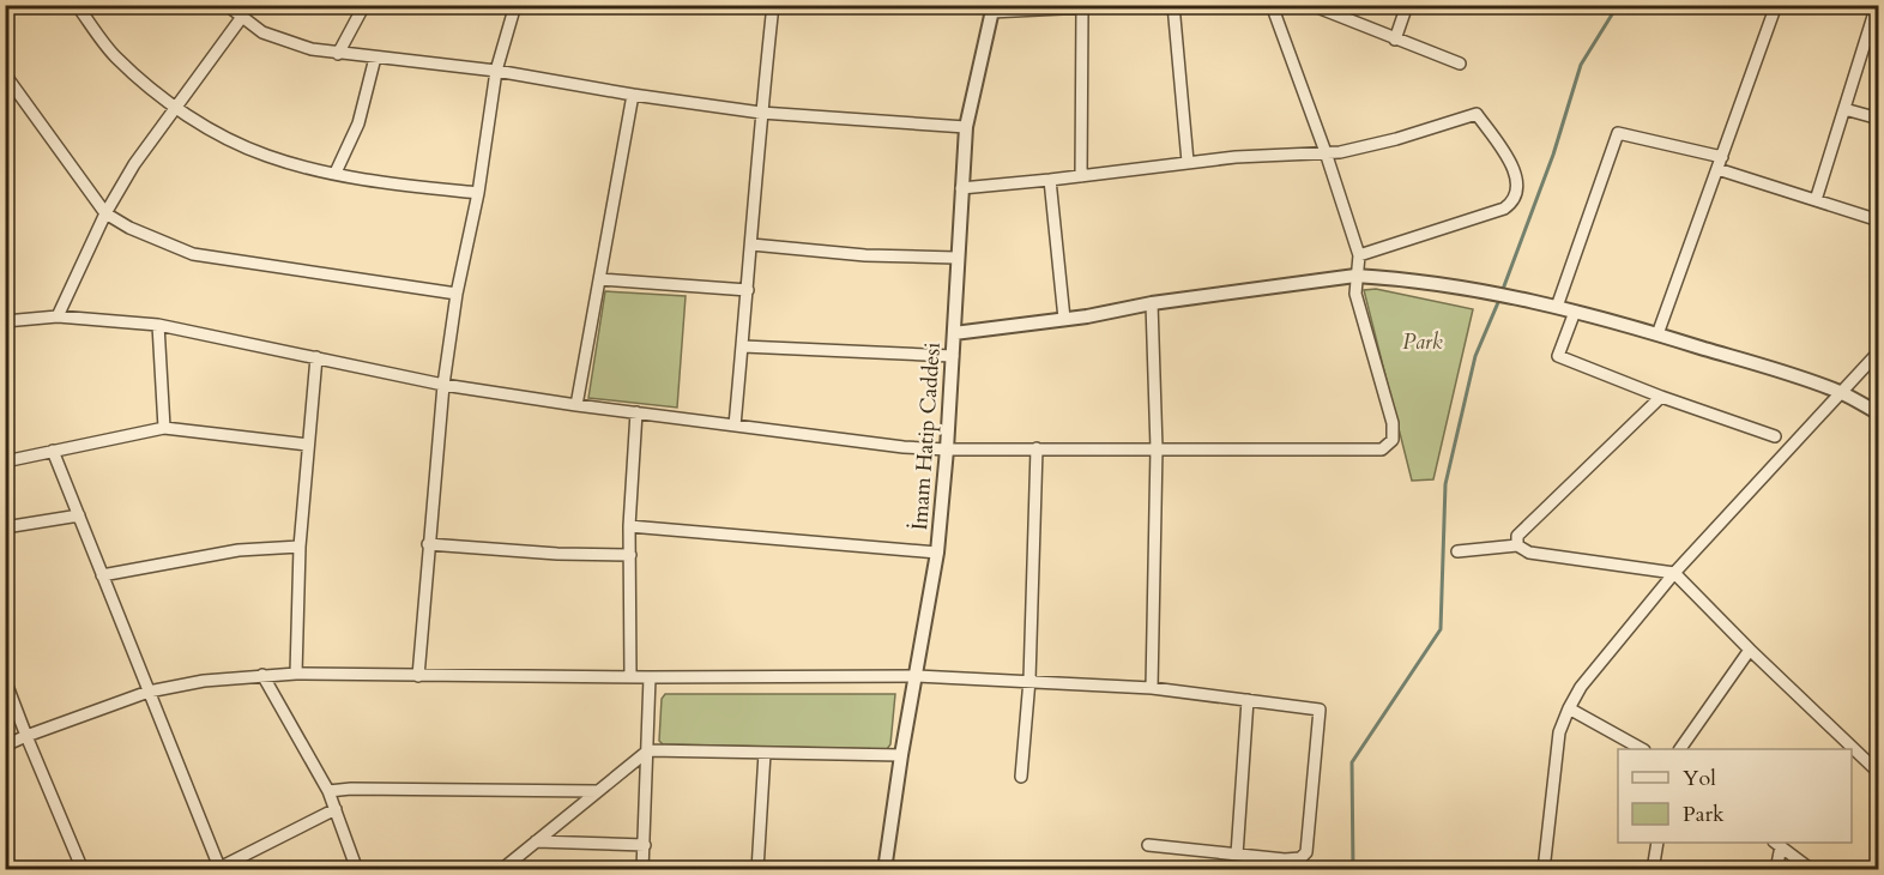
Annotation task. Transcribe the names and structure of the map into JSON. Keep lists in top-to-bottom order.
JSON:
{
  "streets": {
    "street": ["İmam Hatip Caddesi"]
  },
  "parks": ["Park"],
  "legend": ["Yol", "Park"]
}
